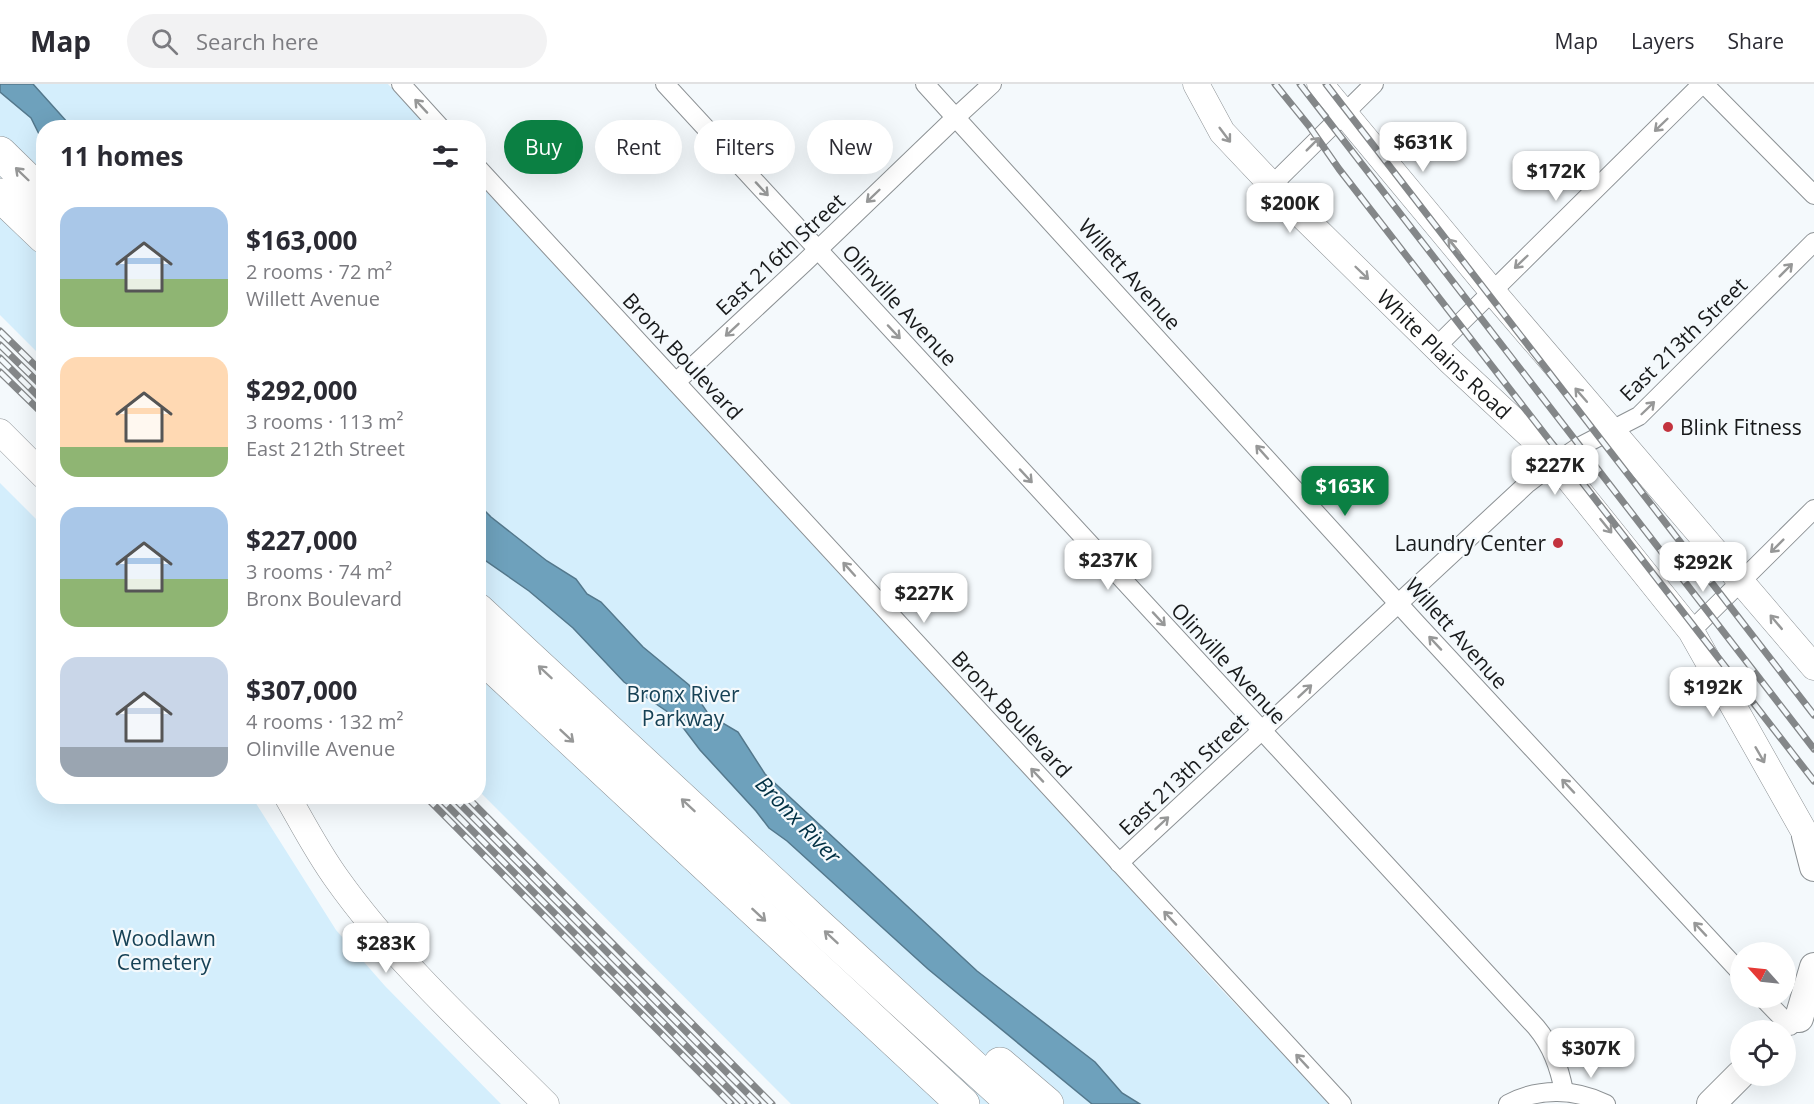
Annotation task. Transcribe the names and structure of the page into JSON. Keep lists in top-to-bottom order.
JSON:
{
  "streets": {
    "main road": ["White Plains Road"],
    "street": [
      "East 216th Street",
      "Willett Avenue",
      "Olinville Avenue",
      "East 213th Street",
      "Bronx Boulevard"
    ]
  },
  "crossings": [
    ["East 216th Street", "Willett Avenue"],
    ["East 216th Street", "Olinville Avenue"],
    ["East 216th Street", "Bronx Boulevard"],
    ["Willett Avenue", "East 213th Street"],
    ["Olinville Avenue", "East 213th Street"],
    ["East 213th Street", "White Plains Road"],
    ["East 213th Street", "Bronx Boulevard"]
  ],
  "one_way": [
    "East 216th Street",
    "Willett Avenue",
    "Olinville Avenue",
    "East 213th Street",
    "Bronx Boulevard"
  ],
  "water": ["Bronx River"],
  "parks": ["Bronx River Parkway", "Woodlawn Cemetery"],
  "places": ["Blink Fitness", "Laundry Center"],
  "north": "top left",
  "page": {
    "header": "Map",
    "search": "Search here",
    "nav": ["Map", "Layers", "Share"],
    "chip": [
      "Buy",
      "Rent",
      "Filters",
      "New"
    ],
    "heading": "11 homes",
    "price": [
      "$631K",
      "$172K",
      "$200K",
      "$227K",
      "$163K",
      "$237K",
      "$292K",
      "$227K",
      "$192K",
      "$283K",
      "$307K"
    ],
    "list": [
      {
        "name": "$163,000",
        "note": "2 rooms · 72 m² · Willett Avenue"
      },
      {
        "name": "$292,000",
        "note": "3 rooms · 113 m² · East 212th Street"
      },
      {
        "name": "$227,000",
        "note": "3 rooms · 74 m² · Bronx Boulevard"
      },
      {
        "name": "$307,000",
        "note": "4 rooms · 132 m² · Olinville Avenue"
      }
    ]
  }
}
